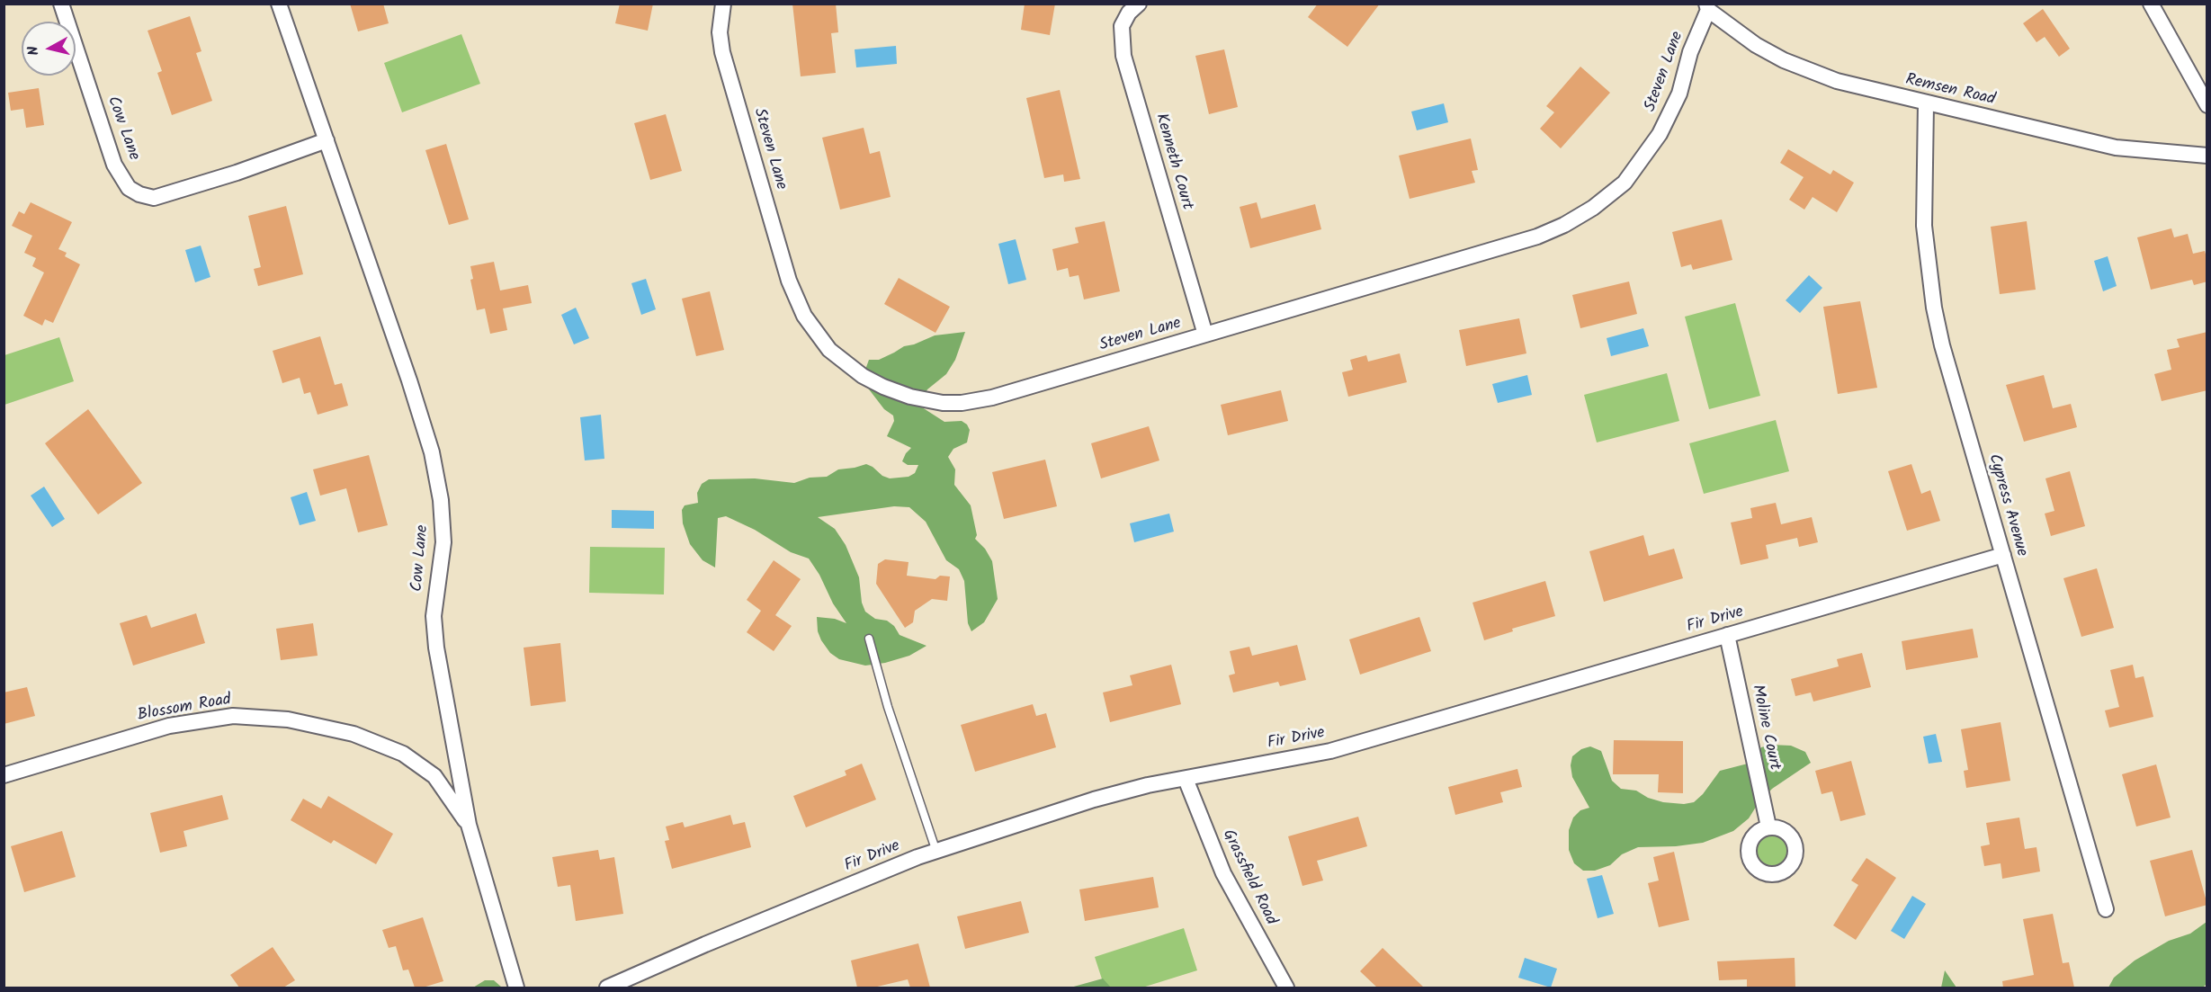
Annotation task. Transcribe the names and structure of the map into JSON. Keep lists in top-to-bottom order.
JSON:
{
  "streets": {
    "street": [
      "Steven Lane",
      "Remsen Road",
      "Cow Lane",
      "Kenneth Court",
      "Cypress Avenue",
      "Fir Drive",
      "Blossom Road",
      "Moline Court",
      "Grassfield Road"
    ]
  },
  "crossings": [
    ["Steven Lane", "Remsen Road"],
    ["Steven Lane", "Kenneth Court"],
    ["Remsen Road", "Cypress Avenue"],
    ["Cow Lane", "Blossom Road"],
    ["Cypress Avenue", "Fir Drive"],
    ["Fir Drive", "Moline Court"],
    ["Fir Drive", "Grassfield Road"]
  ],
  "north": "left"
}
